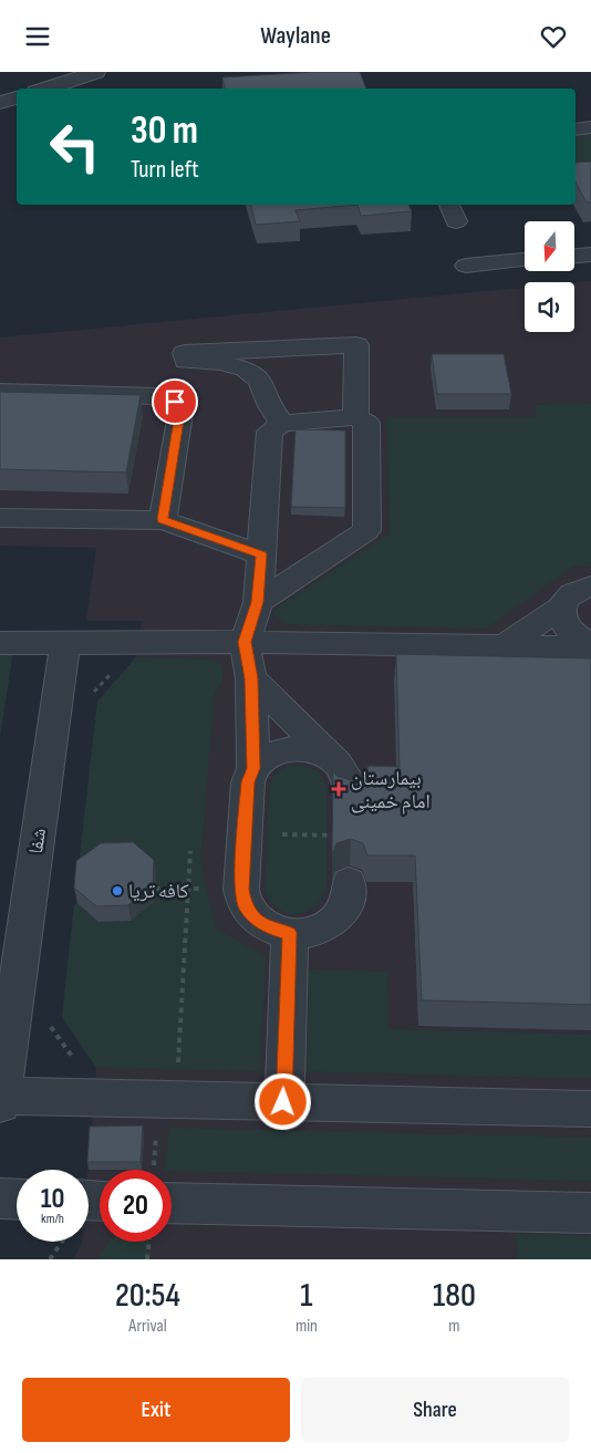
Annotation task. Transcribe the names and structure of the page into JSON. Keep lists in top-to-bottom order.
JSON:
{
  "streets": {
    "street": ["شفا"]
  },
  "places": {
    "health": ["بیمارستان امام خمینی"],
    "other": ["کافه تریا"]
  },
  "north": "bottom",
  "page": {
    "header": "Waylane",
    "turn": ["30 m", "Turn left"],
    "speed": "10 km/h",
    "limit": "20",
    "eta": [
      "20:54",
      "Arrival",
      "1",
      "min",
      "180",
      "m"
    ],
    "buttons": ["Exit", "Share"]
  }
}
